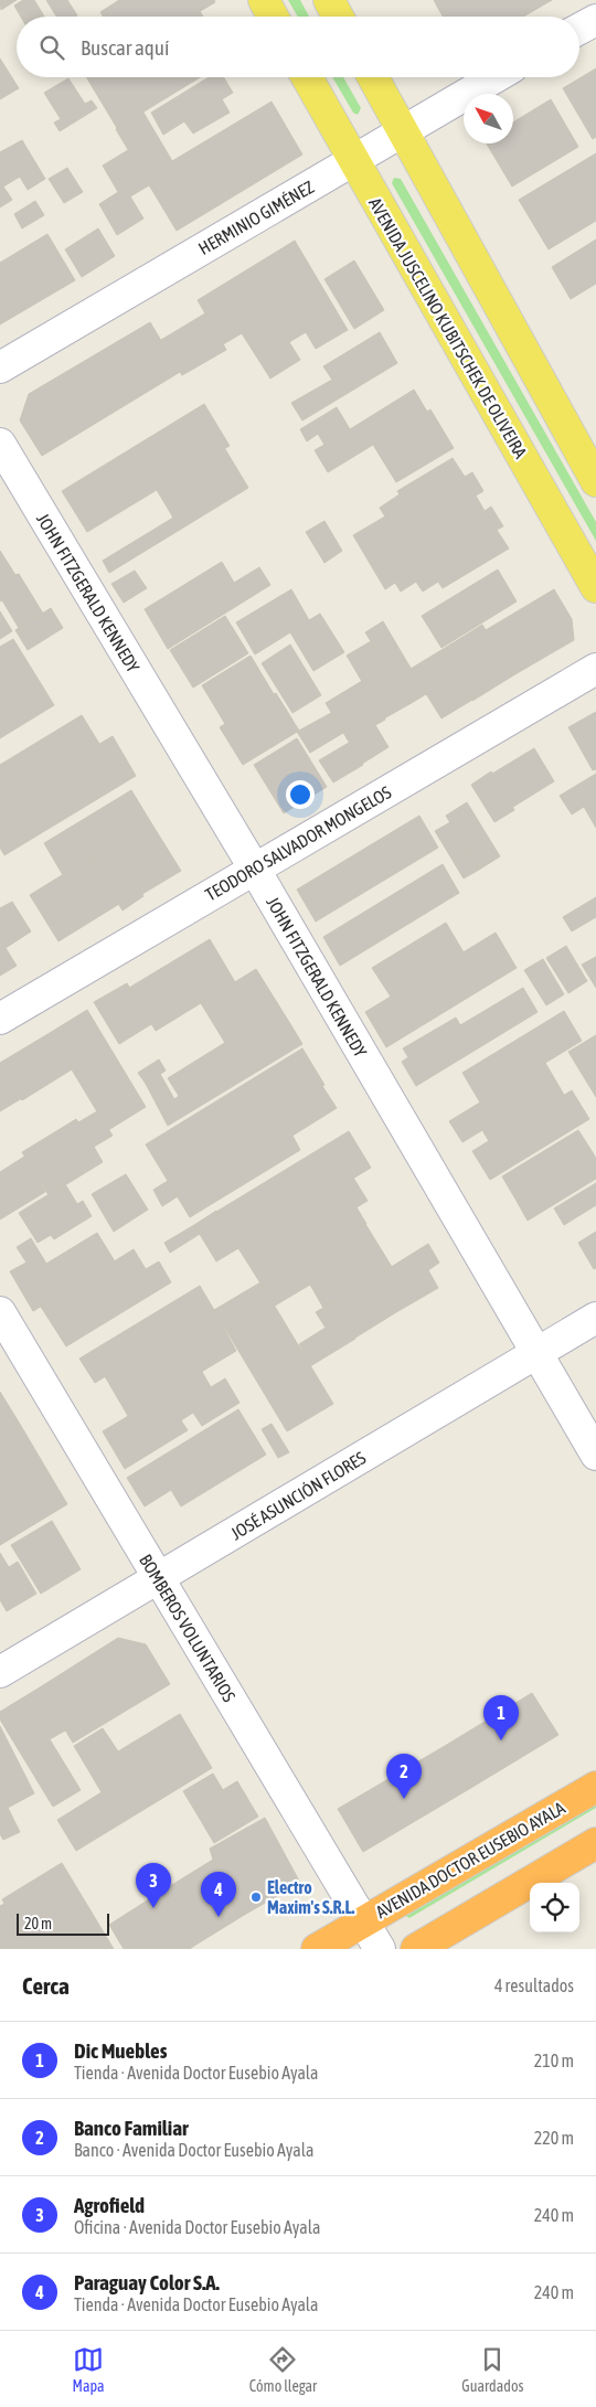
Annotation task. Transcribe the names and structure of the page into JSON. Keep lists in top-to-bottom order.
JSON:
{
  "streets": {
    "highway": ["AVENIDA DOCTOR EUSEBIO AYALA"],
    "main road": ["AVENIDA JUSCELINO KUBITSCHEK DE OLIVEIRA"],
    "street": [
      "HERMINIO GIMÉNEZ",
      "JOHN FITZGERALD KENNEDY",
      "TEODORO SALVADOR MONGELOS",
      "JOSÉ ASUNCIÓN FLORES",
      "BOMBEROS VOLUNTARIOS"
    ]
  },
  "crossings": [
    ["HERMINIO GIMÉNEZ", "AVENIDA JUSCELINO KUBITSCHEK DE OLIVEIRA"],
    ["JOHN FITZGERALD KENNEDY", "TEODORO SALVADOR MONGELOS"],
    ["JOHN FITZGERALD KENNEDY", "JOSÉ ASUNCIÓN FLORES"],
    ["JOSÉ ASUNCIÓN FLORES", "BOMBEROS VOLUNTARIOS"],
    ["BOMBEROS VOLUNTARIOS", "AVENIDA DOCTOR EUSEBIO AYALA"]
  ],
  "places": ["Electro Maxim's S.R.L."],
  "scale_bar": "20 m",
  "north": "top left",
  "page": {
    "search": "Buscar aquí",
    "pins": [
      "1",
      "2",
      "3",
      "4"
    ],
    "scale": "20 m",
    "heading": ["Cerca", "4 resultados"],
    "list": [
      {
        "mark": "1",
        "name": "Dic Muebles",
        "note": "Tienda · Avenida Doctor Eusebio Ayala",
        "value": "210 m"
      },
      {
        "mark": "2",
        "name": "Banco Familiar",
        "note": "Banco · Avenida Doctor Eusebio Ayala",
        "value": "220 m"
      },
      {
        "mark": "3",
        "name": "Agrofield",
        "note": "Oficina · Avenida Doctor Eusebio Ayala",
        "value": "240 m"
      },
      {
        "mark": "4",
        "name": "Paraguay Color S.A.",
        "note": "Tienda · Avenida Doctor Eusebio Ayala",
        "value": "240 m"
      }
    ],
    "nav": ["Mapa", "Cómo llegar", "Guardados"]
  }
}
